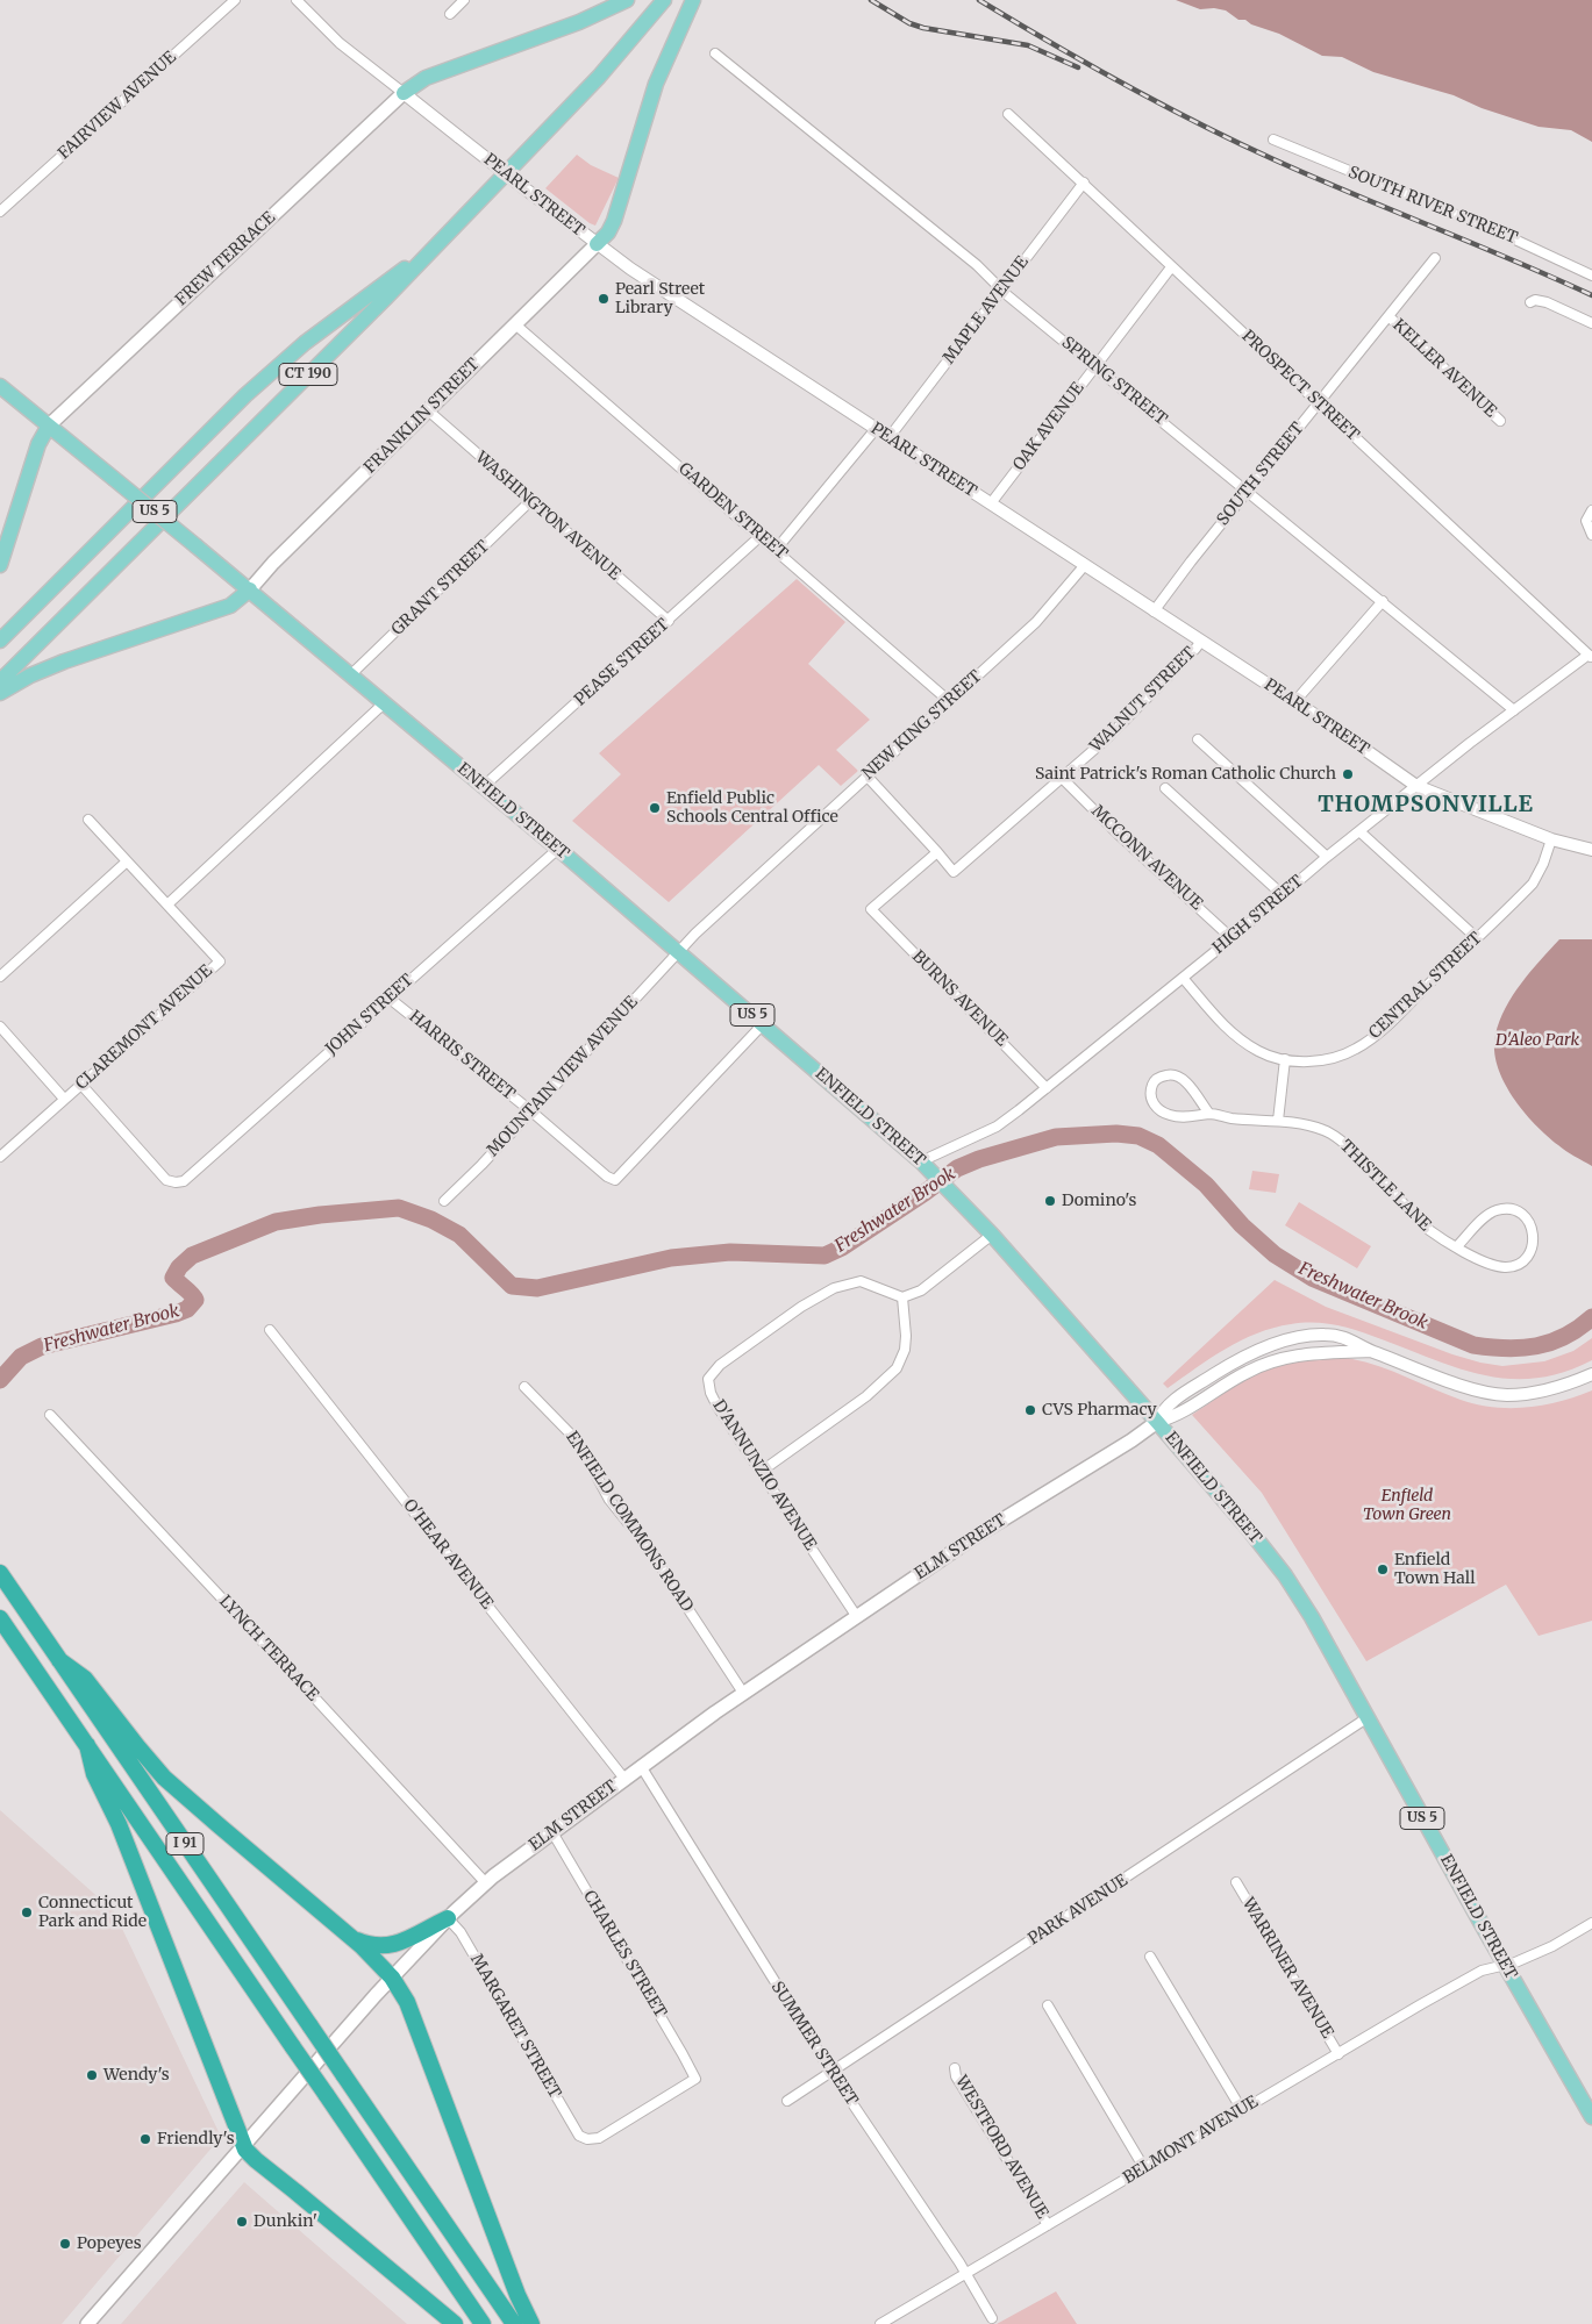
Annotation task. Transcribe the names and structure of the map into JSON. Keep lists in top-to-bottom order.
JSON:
{
  "streets": {
    "highway": ["I 91"],
    "main road": [
      "FREW TERRACE",
      "CT 190",
      "FRANKLIN STREET",
      "US 5",
      "ENFIELD STREET",
      "ELM STREET"
    ],
    "street": [
      "FAIRVIEW AVENUE",
      "PEARL STREET",
      "SOUTH RIVER STREET",
      "MAPLE AVENUE",
      "KELLER AVENUE",
      "SPRING STREET",
      "PROSPECT STREET",
      "OAK AVENUE",
      "SOUTH STREET",
      "GARDEN STREET",
      "WASHINGTON AVENUE",
      "GRANT STREET",
      "PEASE STREET",
      "WALNUT STREET",
      "NEW KING STREET",
      "MCCONN AVENUE",
      "HIGH STREET",
      "CENTRAL STREET",
      "BURNS AVENUE",
      "JOHN STREET",
      "CLAREMONT AVENUE",
      "HARRIS STREET",
      "MOUNTAIN VIEW AVENUE",
      "THISTLE LANE",
      "D'ANNUNZIO AVENUE",
      "ENFIELD COMMONS ROAD",
      "O'HEAR AVENUE",
      "LYNCH TERRACE",
      "PARK AVENUE",
      "CHARLES STREET",
      "WARRINER AVENUE",
      "MARGARET STREET",
      "SUMMER STREET",
      "BELMONT AVENUE",
      "WESTFORD AVENUE"
    ]
  },
  "crossings": [
    ["PEARL STREET", "FREW TERRACE"],
    ["PEARL STREET", "MAPLE AVENUE"],
    ["PEARL STREET", "FRANKLIN STREET"],
    ["PEARL STREET", "OAK AVENUE"],
    ["PEARL STREET", "SOUTH STREET"],
    ["PEARL STREET", "WALNUT STREET"],
    ["PEARL STREET", "NEW KING STREET"],
    ["PEARL STREET", "HIGH STREET"],
    ["PEARL STREET", "CENTRAL STREET"],
    ["FREW TERRACE", "ENFIELD STREET"],
    ["MAPLE AVENUE", "SPRING STREET"],
    ["MAPLE AVENUE", "PROSPECT STREET"],
    ["KELLER AVENUE", "SOUTH STREET"],
    ["SPRING STREET", "OAK AVENUE"],
    ["SPRING STREET", "SOUTH STREET"],
    ["SPRING STREET", "HIGH STREET"],
    ["PROSPECT STREET", "OAK AVENUE"],
    ["PROSPECT STREET", "SOUTH STREET"],
    ["PROSPECT STREET", "HIGH STREET"],
    ["FRANKLIN STREET", "GARDEN STREET"],
    ["FRANKLIN STREET", "WASHINGTON AVENUE"],
    ["FRANKLIN STREET", "ENFIELD STREET"],
    ["GARDEN STREET", "PEASE STREET"],
    ["GARDEN STREET", "NEW KING STREET"],
    ["WASHINGTON AVENUE", "GRANT STREET"],
    ["WASHINGTON AVENUE", "PEASE STREET"],
    ["GRANT STREET", "ENFIELD STREET"],
    ["PEASE STREET", "ENFIELD STREET"],
    ["WALNUT STREET", "MCCONN AVENUE"],
    ["WALNUT STREET", "BURNS AVENUE"],
    ["NEW KING STREET", "ENFIELD STREET"],
    ["NEW KING STREET", "MOUNTAIN VIEW AVENUE"],
    ["ENFIELD STREET", "HIGH STREET"],
    ["ENFIELD STREET", "JOHN STREET"],
    ["ENFIELD STREET", "HARRIS STREET"],
    ["ENFIELD STREET", "MOUNTAIN VIEW AVENUE"],
    ["ENFIELD STREET", "ELM STREET"],
    ["ENFIELD STREET", "PARK AVENUE"],
    ["ENFIELD STREET", "BELMONT AVENUE"],
    ["MCCONN AVENUE", "HIGH STREET"],
    ["HIGH STREET", "CENTRAL STREET"],
    ["HIGH STREET", "BURNS AVENUE"],
    ["JOHN STREET", "CLAREMONT AVENUE"],
    ["JOHN STREET", "HARRIS STREET"],
    ["HARRIS STREET", "MOUNTAIN VIEW AVENUE"],
    ["D'ANNUNZIO AVENUE", "ELM STREET"],
    ["ENFIELD COMMONS ROAD", "ELM STREET"],
    ["ELM STREET", "O'HEAR AVENUE"],
    ["ELM STREET", "LYNCH TERRACE"],
    ["ELM STREET", "CHARLES STREET"],
    ["ELM STREET", "MARGARET STREET"],
    ["ELM STREET", "SUMMER STREET"],
    ["PARK AVENUE", "SUMMER STREET"],
    ["CHARLES STREET", "MARGARET STREET"],
    ["WARRINER AVENUE", "BELMONT AVENUE"],
    ["SUMMER STREET", "BELMONT AVENUE"],
    ["BELMONT AVENUE", "WESTFORD AVENUE"]
  ],
  "districts": ["THOMPSONVILLE"],
  "water": ["Freshwater Brook"],
  "parks": ["D'Aleo Park", "Enfield Town Green"],
  "places": [
    "Pearl Street Library",
    "Saint Patrick's Roman Catholic Church",
    "Enfield Public Schools Central Office",
    "Domino's",
    "CVS Pharmacy",
    "Enfield Town Hall",
    "Connecticut Park and Ride",
    "Wendy's",
    "Friendly's",
    "Dunkin'",
    "Popeyes"
  ]
}
